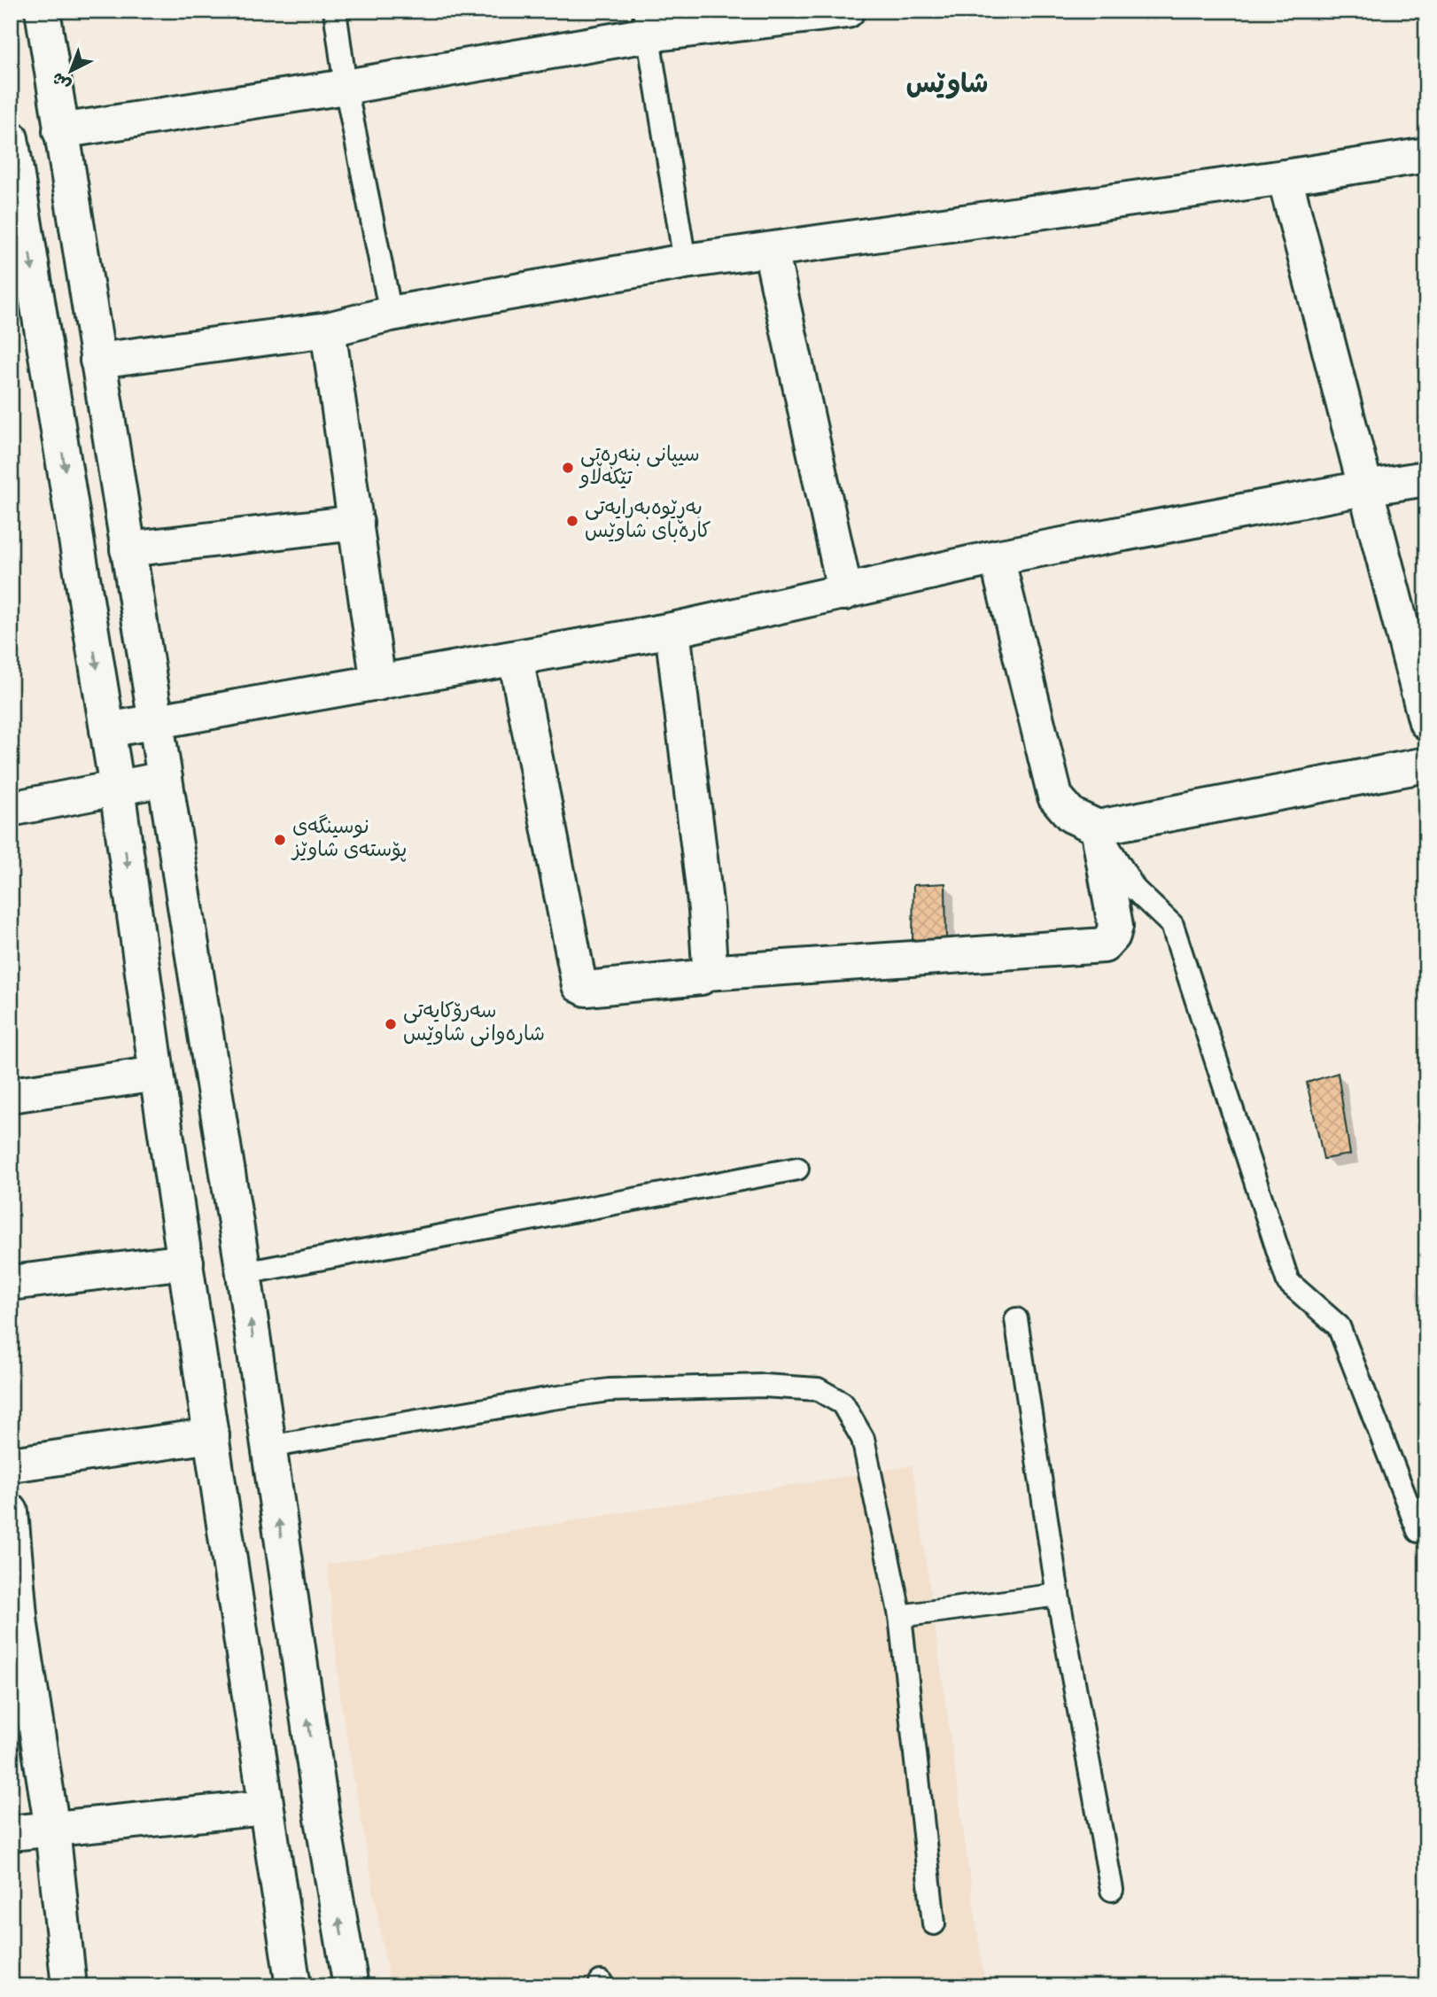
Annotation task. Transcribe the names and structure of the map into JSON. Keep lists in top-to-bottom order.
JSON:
{
  "districts": ["شاوێس"],
  "places": [
    "سیپانی بنەڕەتی تێکەڵاو",
    "بەڕێوەبەرایەتی کارەبای شاوێس",
    "نوسینگەی پۆستەی شاوێز",
    "سەرۆکایەتی شارەوانی شاوێس"
  ],
  "north": "bottom left"
}
